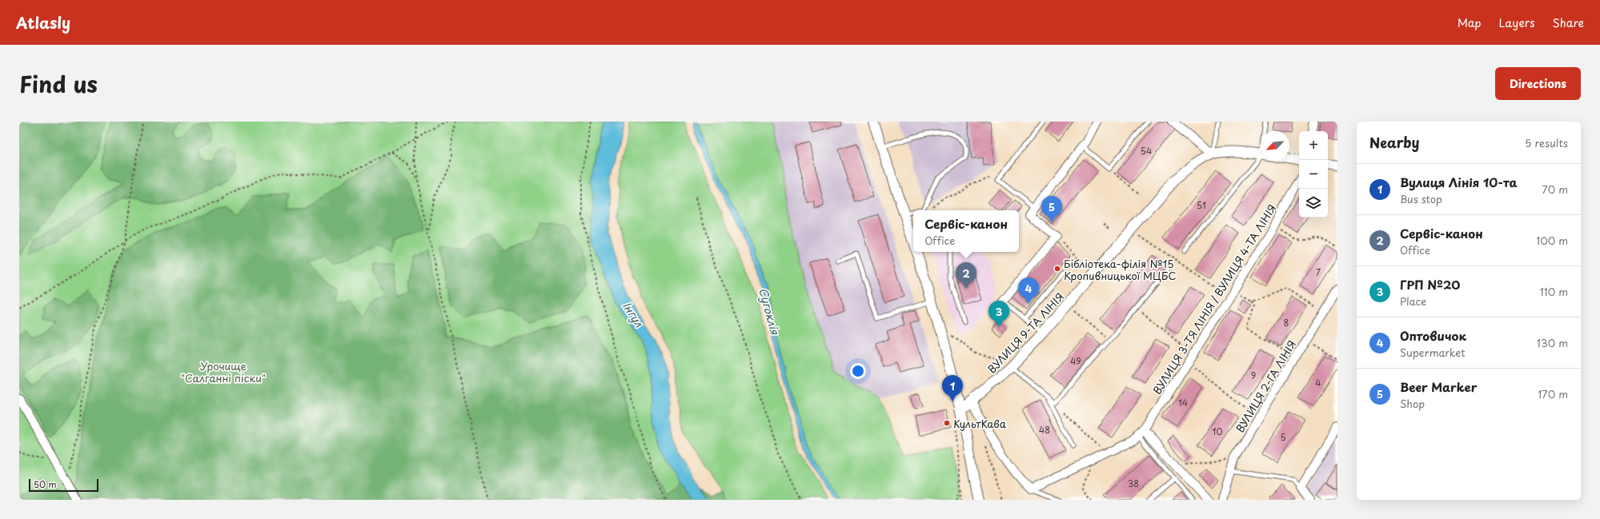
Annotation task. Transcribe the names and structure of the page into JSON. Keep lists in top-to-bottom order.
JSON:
{
  "streets": {
    "street": ["ВУЛИЦЯ 3-ТЯ ЛІНІЯ / ВУЛИЦЯ 4-ТА ЛІНІЯ", "ВУЛИЦЯ 9-ТА ЛІНІЯ", "ВУЛИЦЯ 2-ГА ЛІНІЯ"]
  },
  "water": ["Сугоклія", "Інгул"],
  "parks": ["Урочище \"Салганні піски\""],
  "places": ["Бібліотека-філія №15 Кропивницької МЦБС", "КультКава"],
  "house_numbers": [
    "54",
    "51",
    "7",
    "8",
    "49",
    "9",
    "4",
    "14",
    "48",
    "10",
    "5",
    "38"
  ],
  "scale_bar": "50 m",
  "north": "bottom left",
  "page": {
    "header": "Atlasly",
    "nav": ["Map", "Layers", "Share"],
    "title": "Find us",
    "buttons": "Directions",
    "heading": ["Nearby", "5 results"],
    "map_buttons": ["+", "−"],
    "list": [
      {
        "mark": "1",
        "name": "Вулиця Лінія 10-та",
        "note": "Bus stop",
        "value": "70 m"
      },
      {
        "mark": "2",
        "name": "Сервіс-канон",
        "note": "Office",
        "value": "100 m"
      },
      {
        "mark": "3",
        "name": "ГРП №20",
        "note": "Place",
        "value": "110 m"
      },
      {
        "mark": "4",
        "name": "Оптовичок",
        "note": "Supermarket",
        "value": "130 m"
      },
      {
        "mark": "5",
        "name": "Beer Marker",
        "note": "Shop",
        "value": "170 m"
      }
    ],
    "pins": [
      "5",
      "2",
      "4",
      "3",
      "1"
    ],
    "popup": ["Сервіс-канон", "Office"],
    "scale": "50 m"
  }
}
